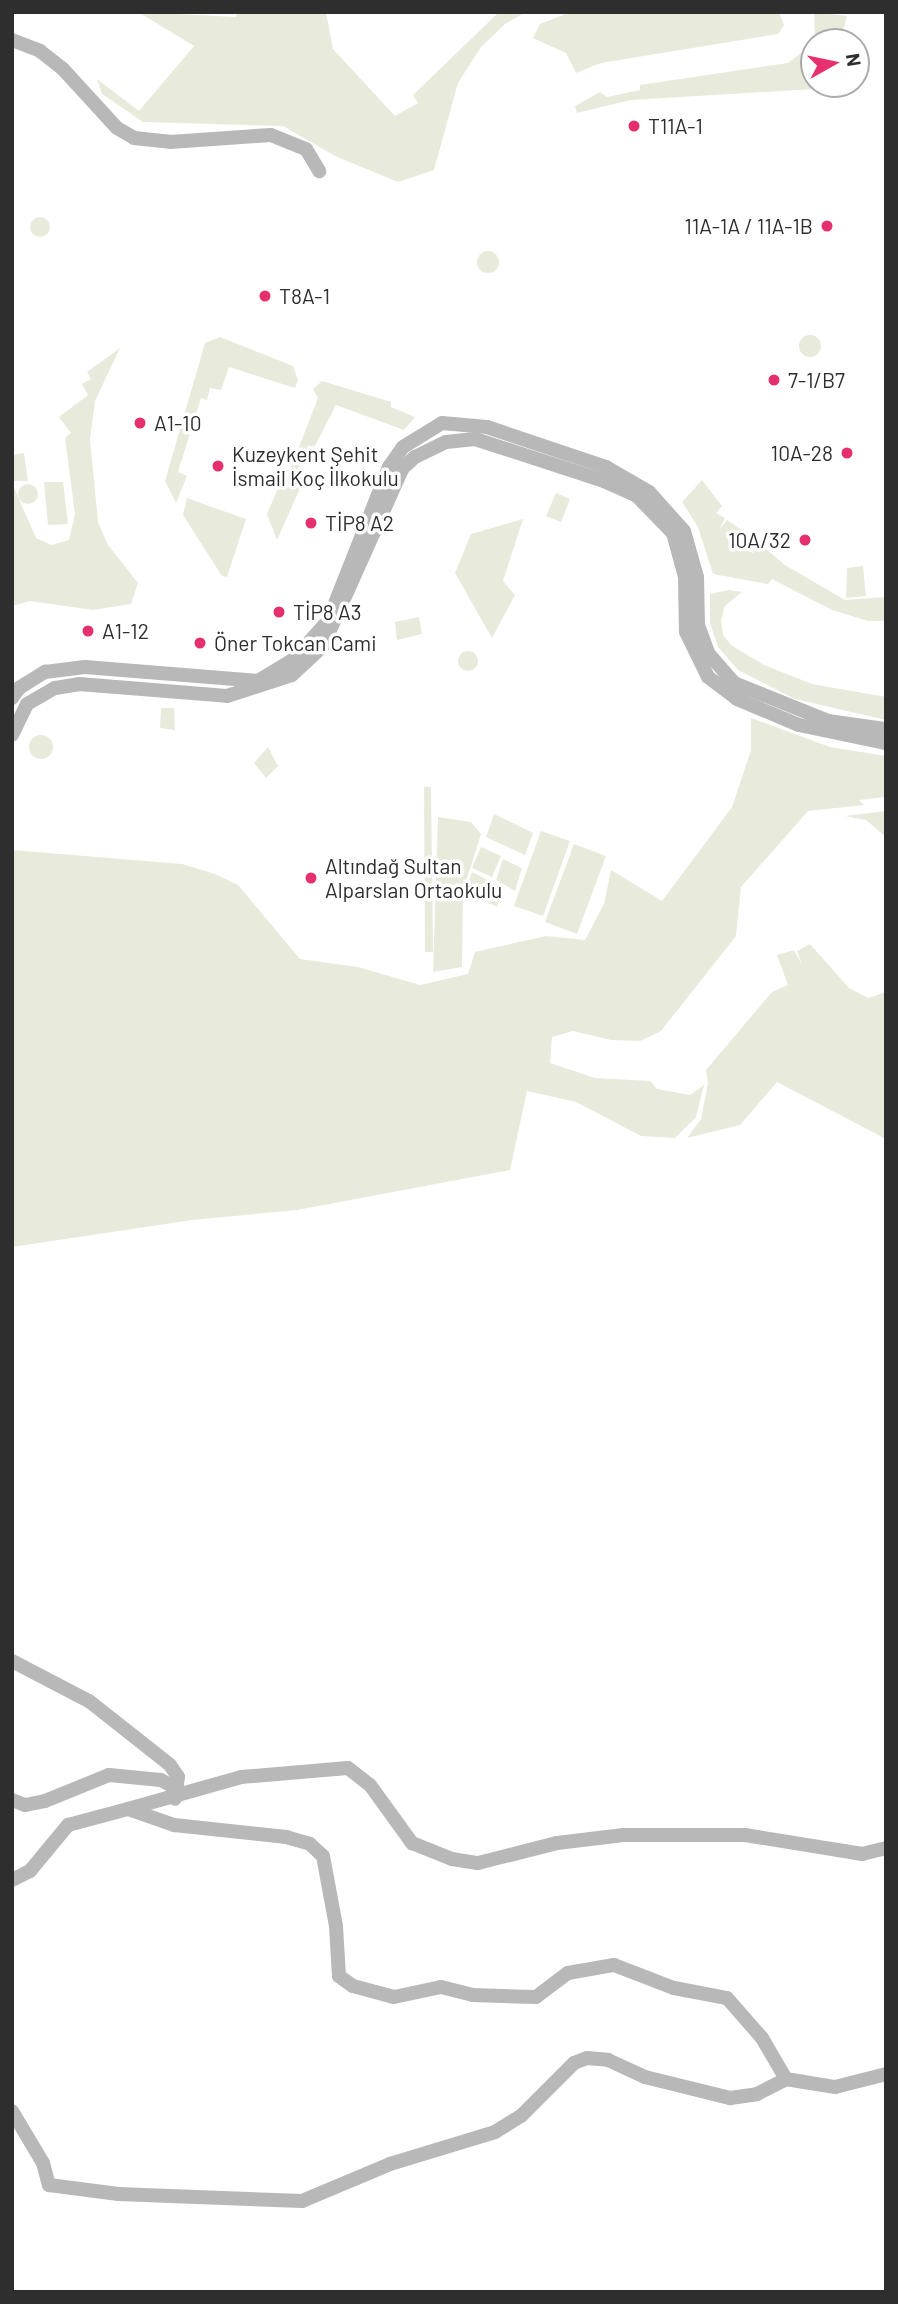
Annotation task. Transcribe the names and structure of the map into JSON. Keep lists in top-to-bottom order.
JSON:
{
  "places": [
    "T11A-1",
    "11A-1A / 11A-1B",
    "T8A-1",
    "7-1/B7",
    "A1-10",
    "10A-28",
    "Kuzeykent Şehit İsmail Koç İlkokulu",
    "TİP8 A2",
    "10A/32",
    "TİP8 A3",
    "A1-12",
    "Öner Tokcan Cami",
    "Altındağ Sultan Alparslan Ortaokulu"
  ],
  "north": "right"
}
